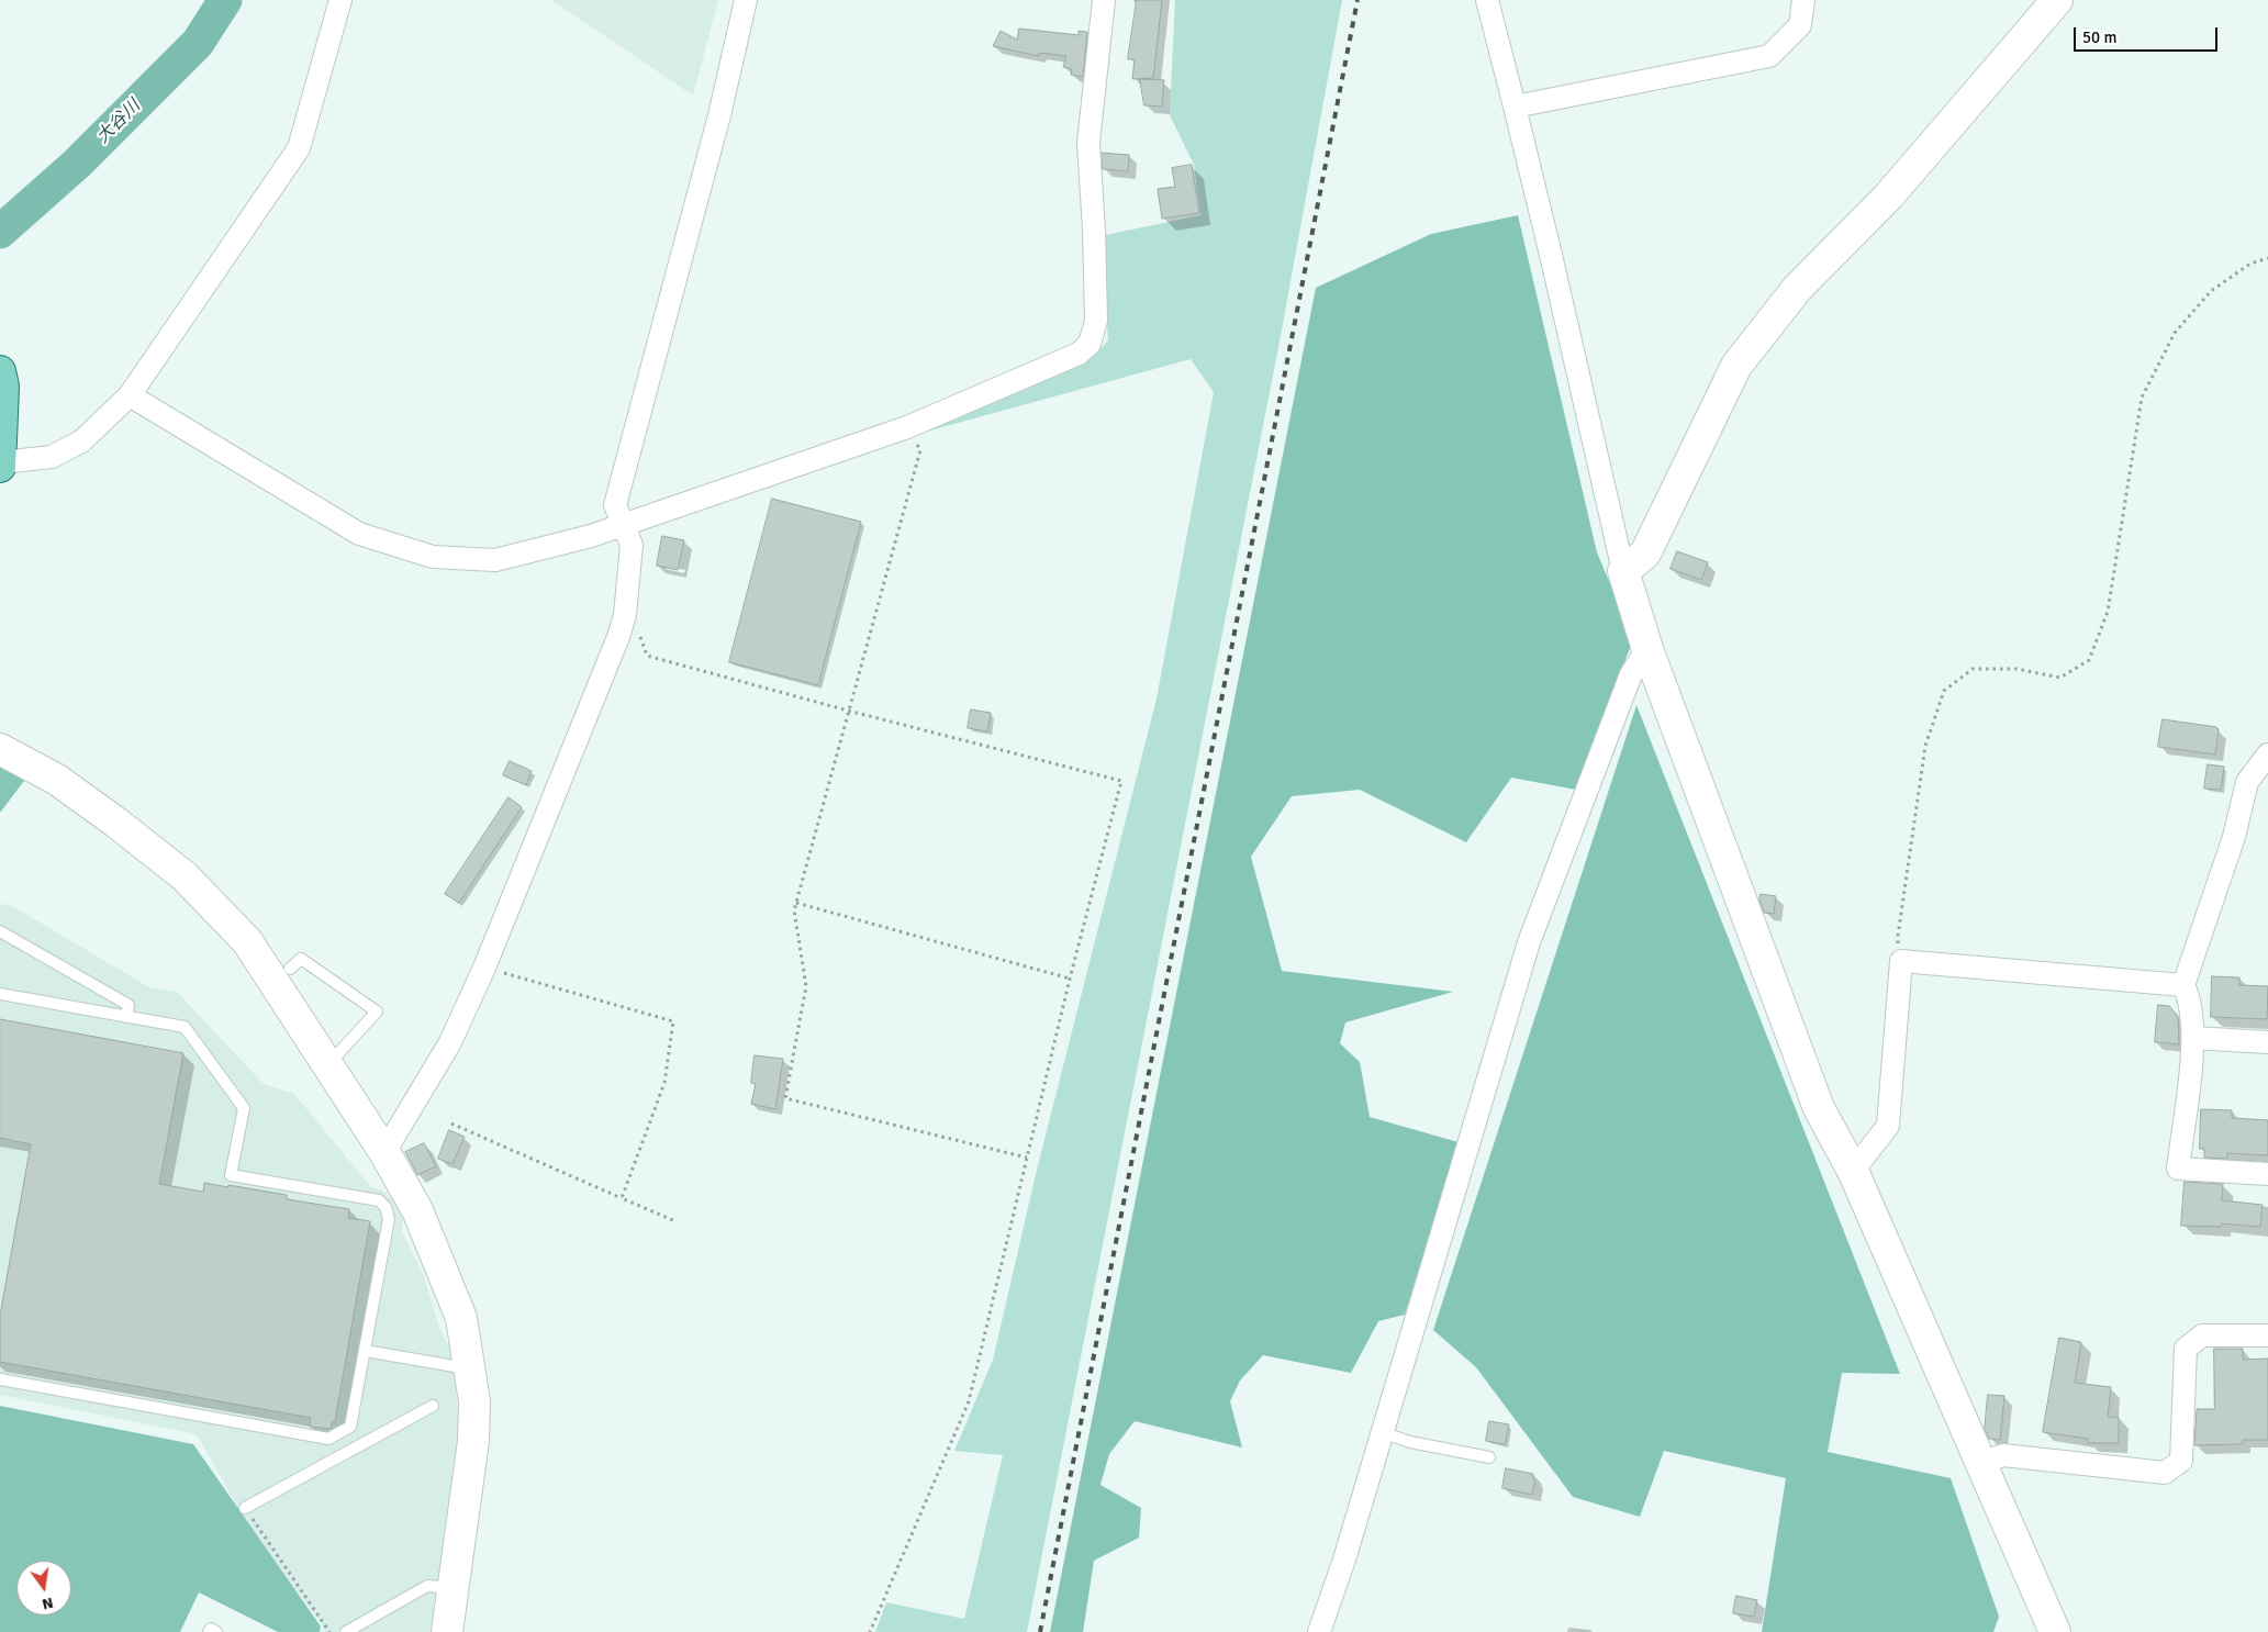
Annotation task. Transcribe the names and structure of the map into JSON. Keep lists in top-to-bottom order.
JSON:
{
  "water": ["大谷川"],
  "scale_bar": "50 m",
  "north": "bottom"
}
